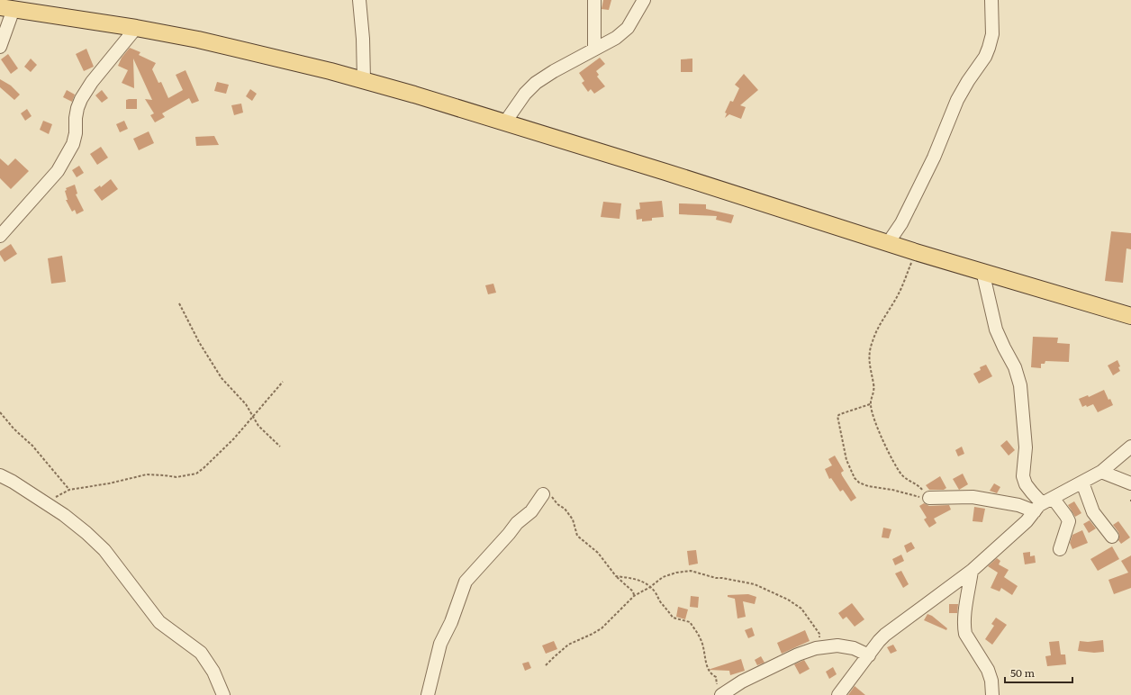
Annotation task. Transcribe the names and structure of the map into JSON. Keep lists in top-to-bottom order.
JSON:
{
  "scale_bar": "50 m"
}
